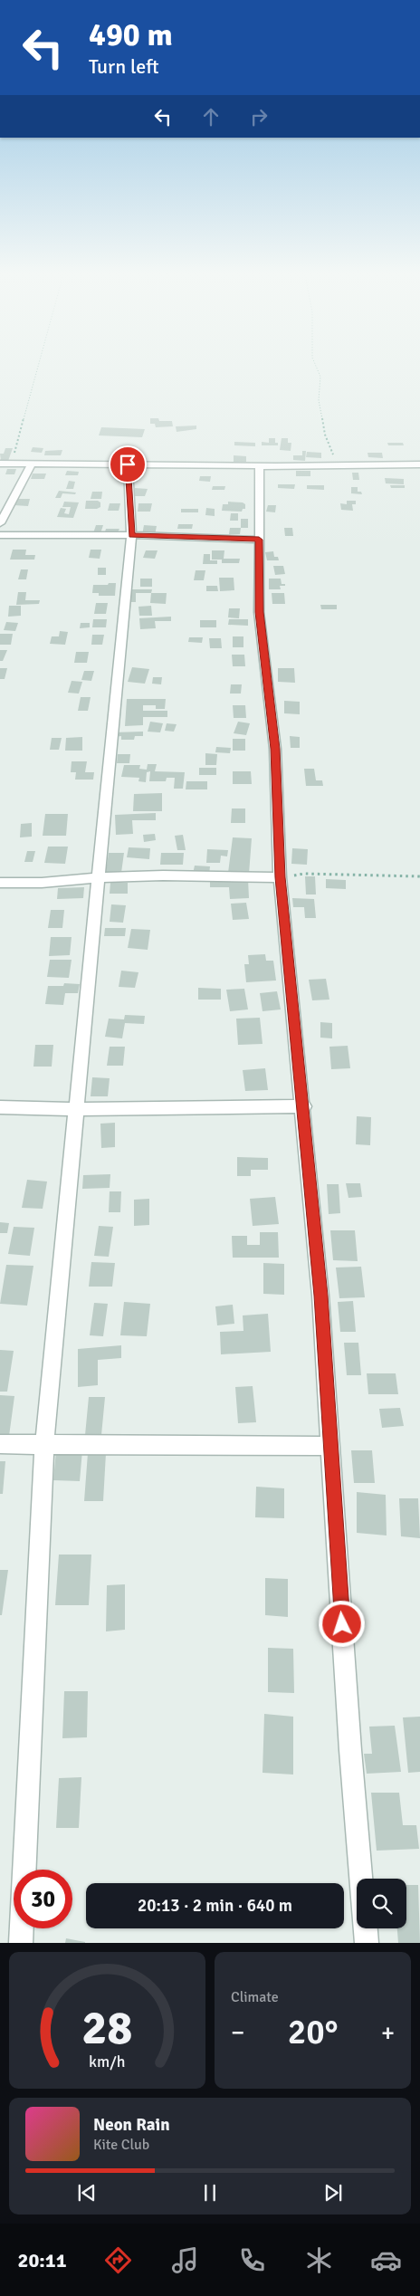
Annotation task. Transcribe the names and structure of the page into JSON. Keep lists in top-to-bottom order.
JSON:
{
  "page": {
    "turn": ["490 m", "Turn left"],
    "limit": "30",
    "trip": "20:13 · 2 min · 640 m",
    "tile": "Climate",
    "heat": ["−", "20°", "+"],
    "song": ["Neon Rain", "Kite Club"],
    "tabs": "20:11",
    "gauge": ["28", "km/h"]
  }
}
